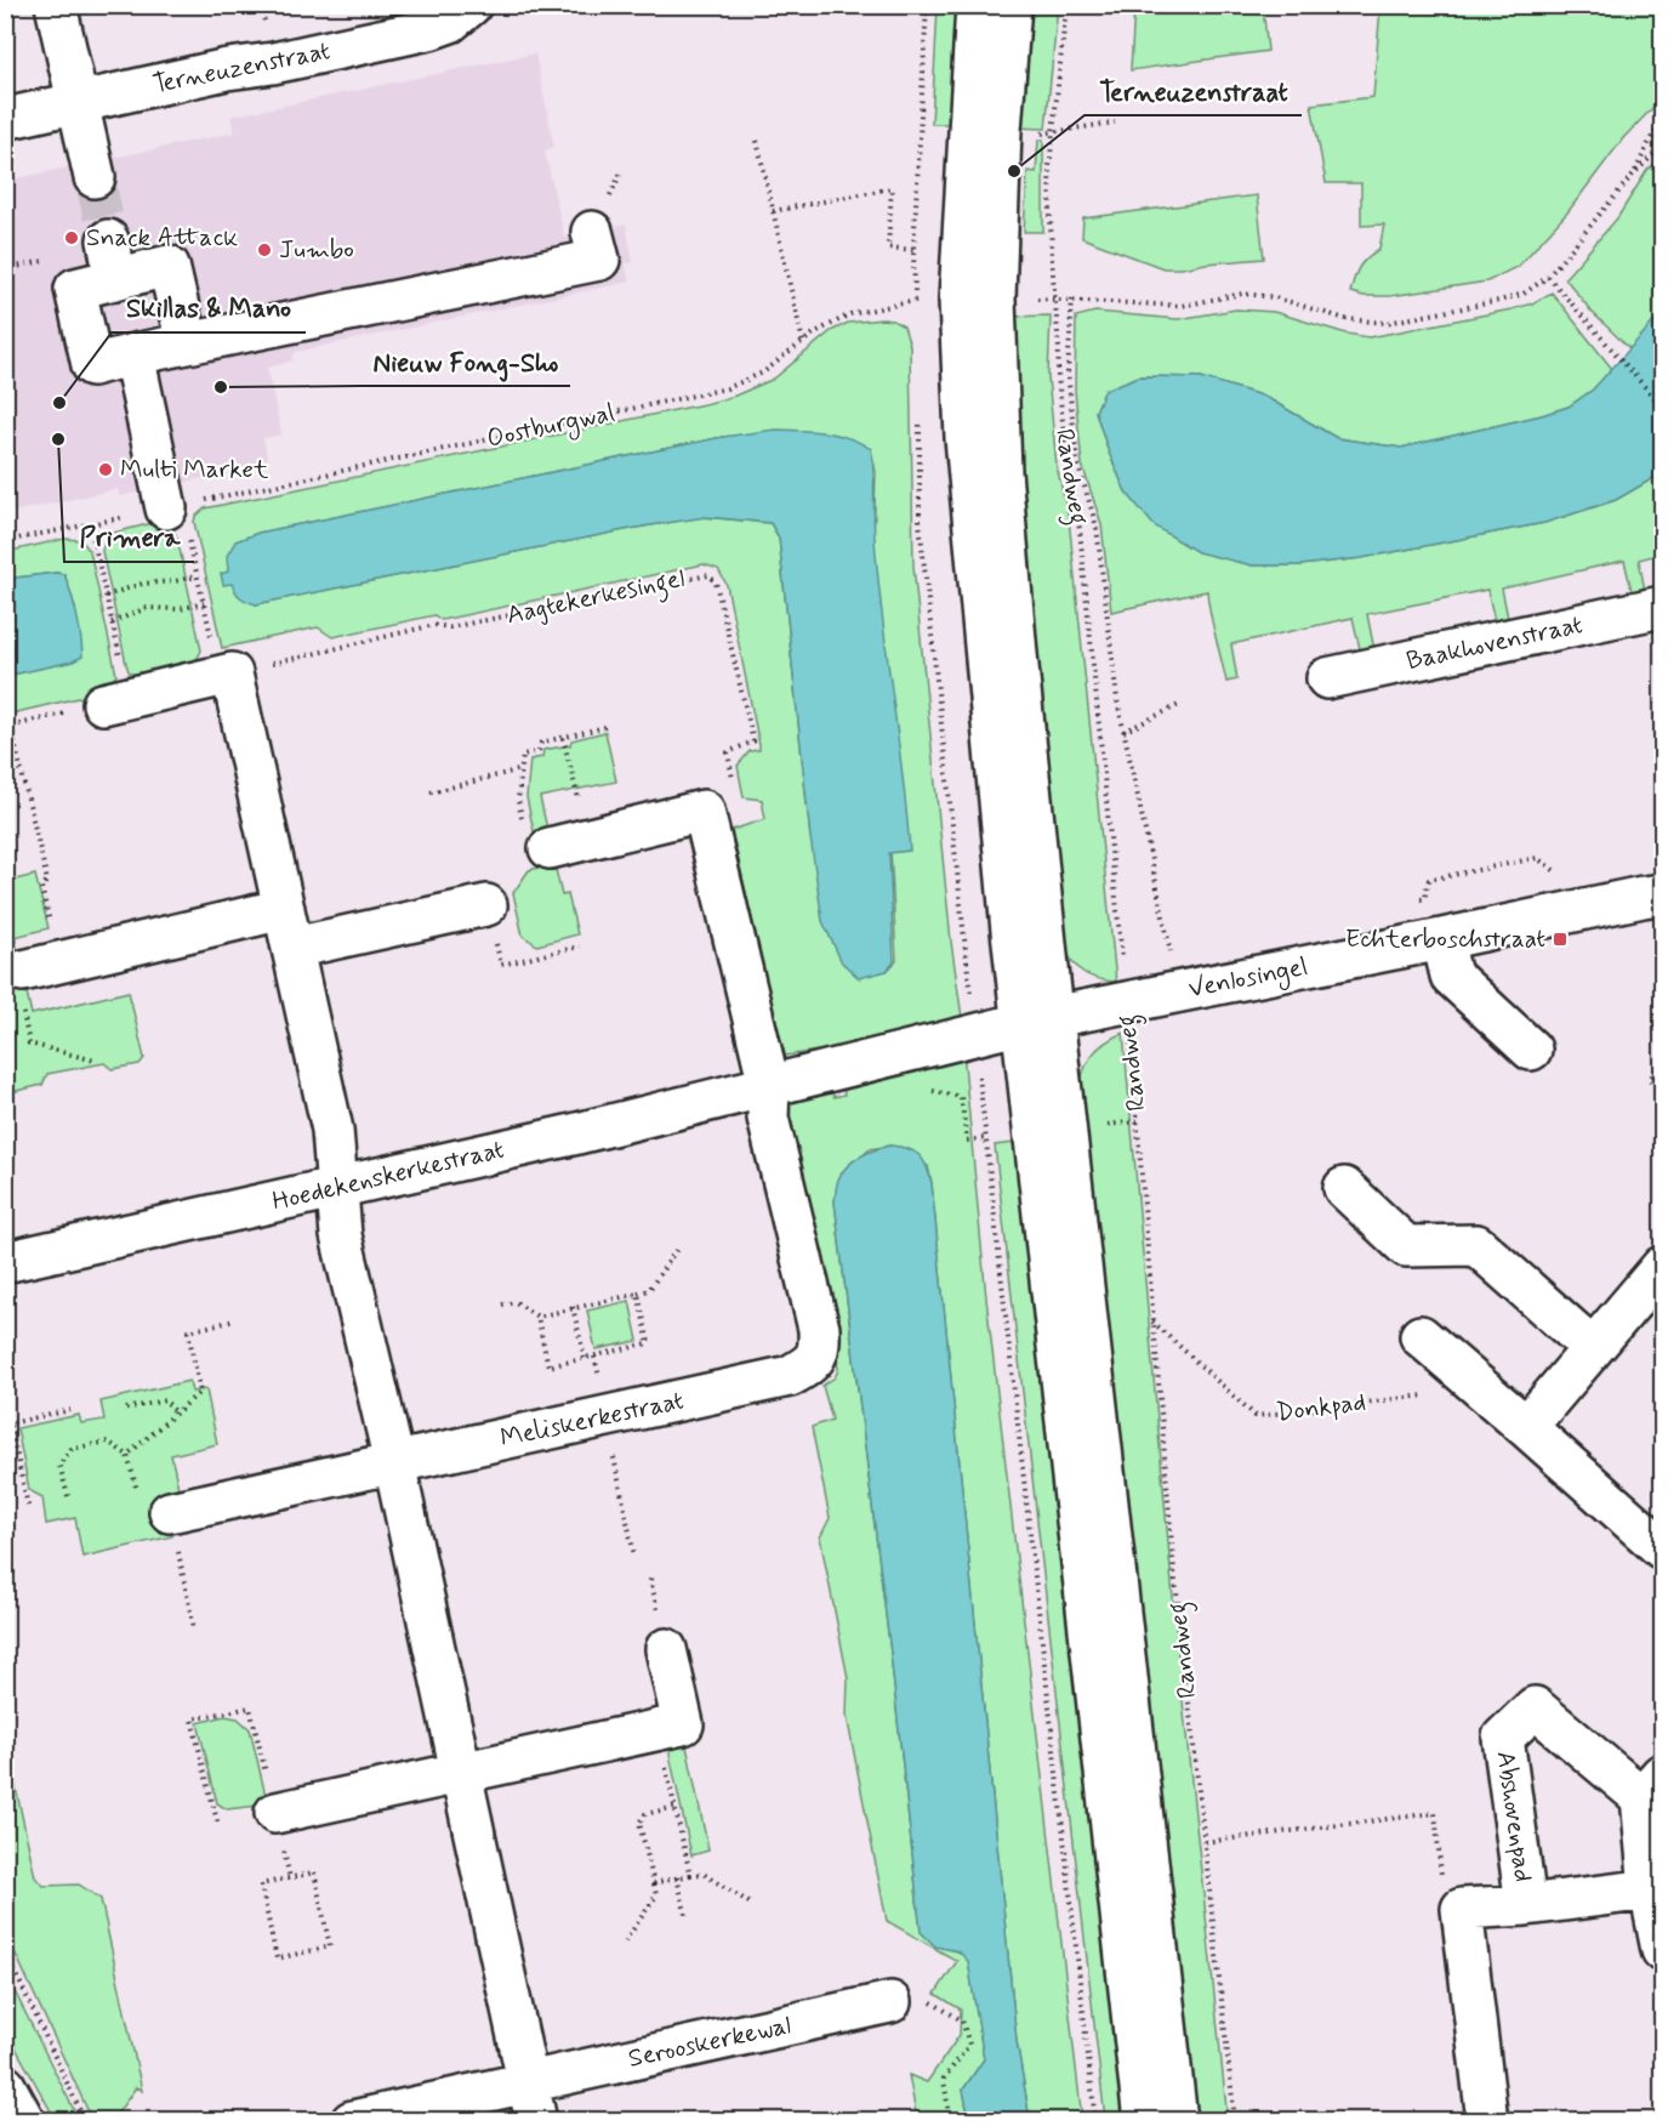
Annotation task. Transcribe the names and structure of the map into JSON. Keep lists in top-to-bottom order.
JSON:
{
  "streets": {
    "street": [
      "Terneuzenstraat",
      "Baakhovenstraat",
      "Venlosingel",
      "Hoedekenskerkestraat",
      "Meliskerkestraat",
      "Abshovenpad",
      "Serooskerkewal"
    ],
    "path": [
      "Oostburgwal",
      "Randweg",
      "Aagtekerkesingel",
      "Donkpad"
    ]
  },
  "crossings": [
    ["Randweg", "Venlosingel"],
    ["Randweg", "Donkpad"],
    ["Venlosingel", "Hoedekenskerkestraat"],
    ["Hoedekenskerkestraat", "Meliskerkestraat"]
  ],
  "places": {
    "other": [
      "Terneuzenstraat",
      "Snack Attack",
      "Jumbo",
      "Nieuw Fong-Sho",
      "Skillas & Mano",
      "Primera",
      "Multi Market"
    ],
    "transit": ["Echterboschstraat"]
  }
}
